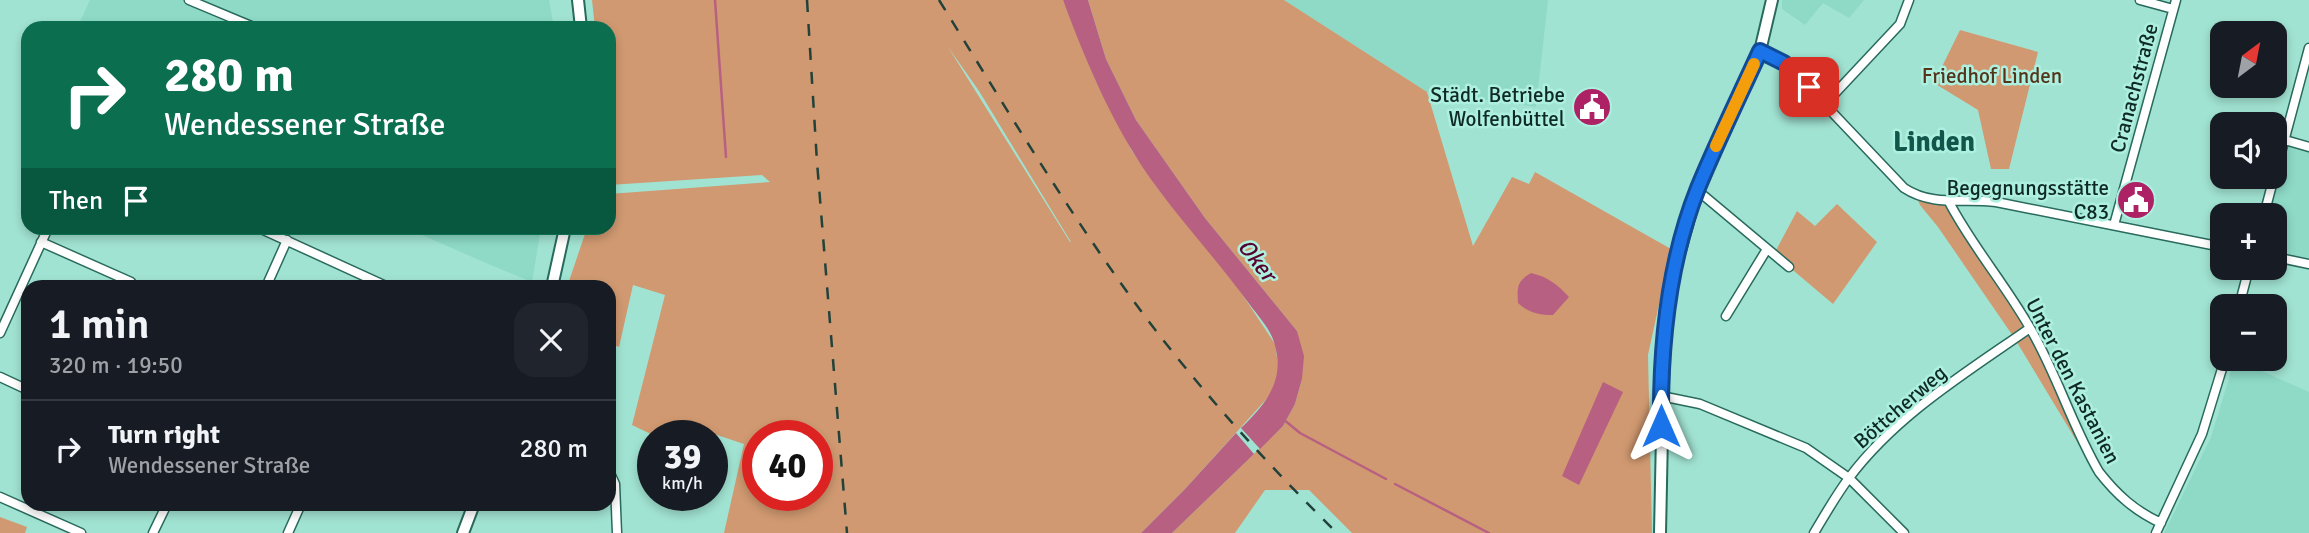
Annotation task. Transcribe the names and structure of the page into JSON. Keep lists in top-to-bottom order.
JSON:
{
  "streets": {
    "street": ["Cranachstraße", "Unter den Kastanien", "Böttcherweg"]
  },
  "crossings": [
    ["Unter den Kastanien", "Böttcherweg"]
  ],
  "districts": ["Linden"],
  "water": ["Oker"],
  "parks": ["Friedhof Linden"],
  "places": {
    "public building": ["Städt. Betriebe Wolfenbüttel", "Begegnungsstätte C83"]
  },
  "north": "top right",
  "page": {
    "map_buttons": ["+", "−"],
    "turn": ["280 m", "Wendessener Straße"],
    "then": "Then",
    "heading": ["1 min", "320 m · 19:50"],
    "list": [
      {
        "name": "Turn right",
        "note": "Wendessener Straße",
        "value": "280 m"
      }
    ],
    "speed": "39 km/h",
    "limit": "40"
  }
}
